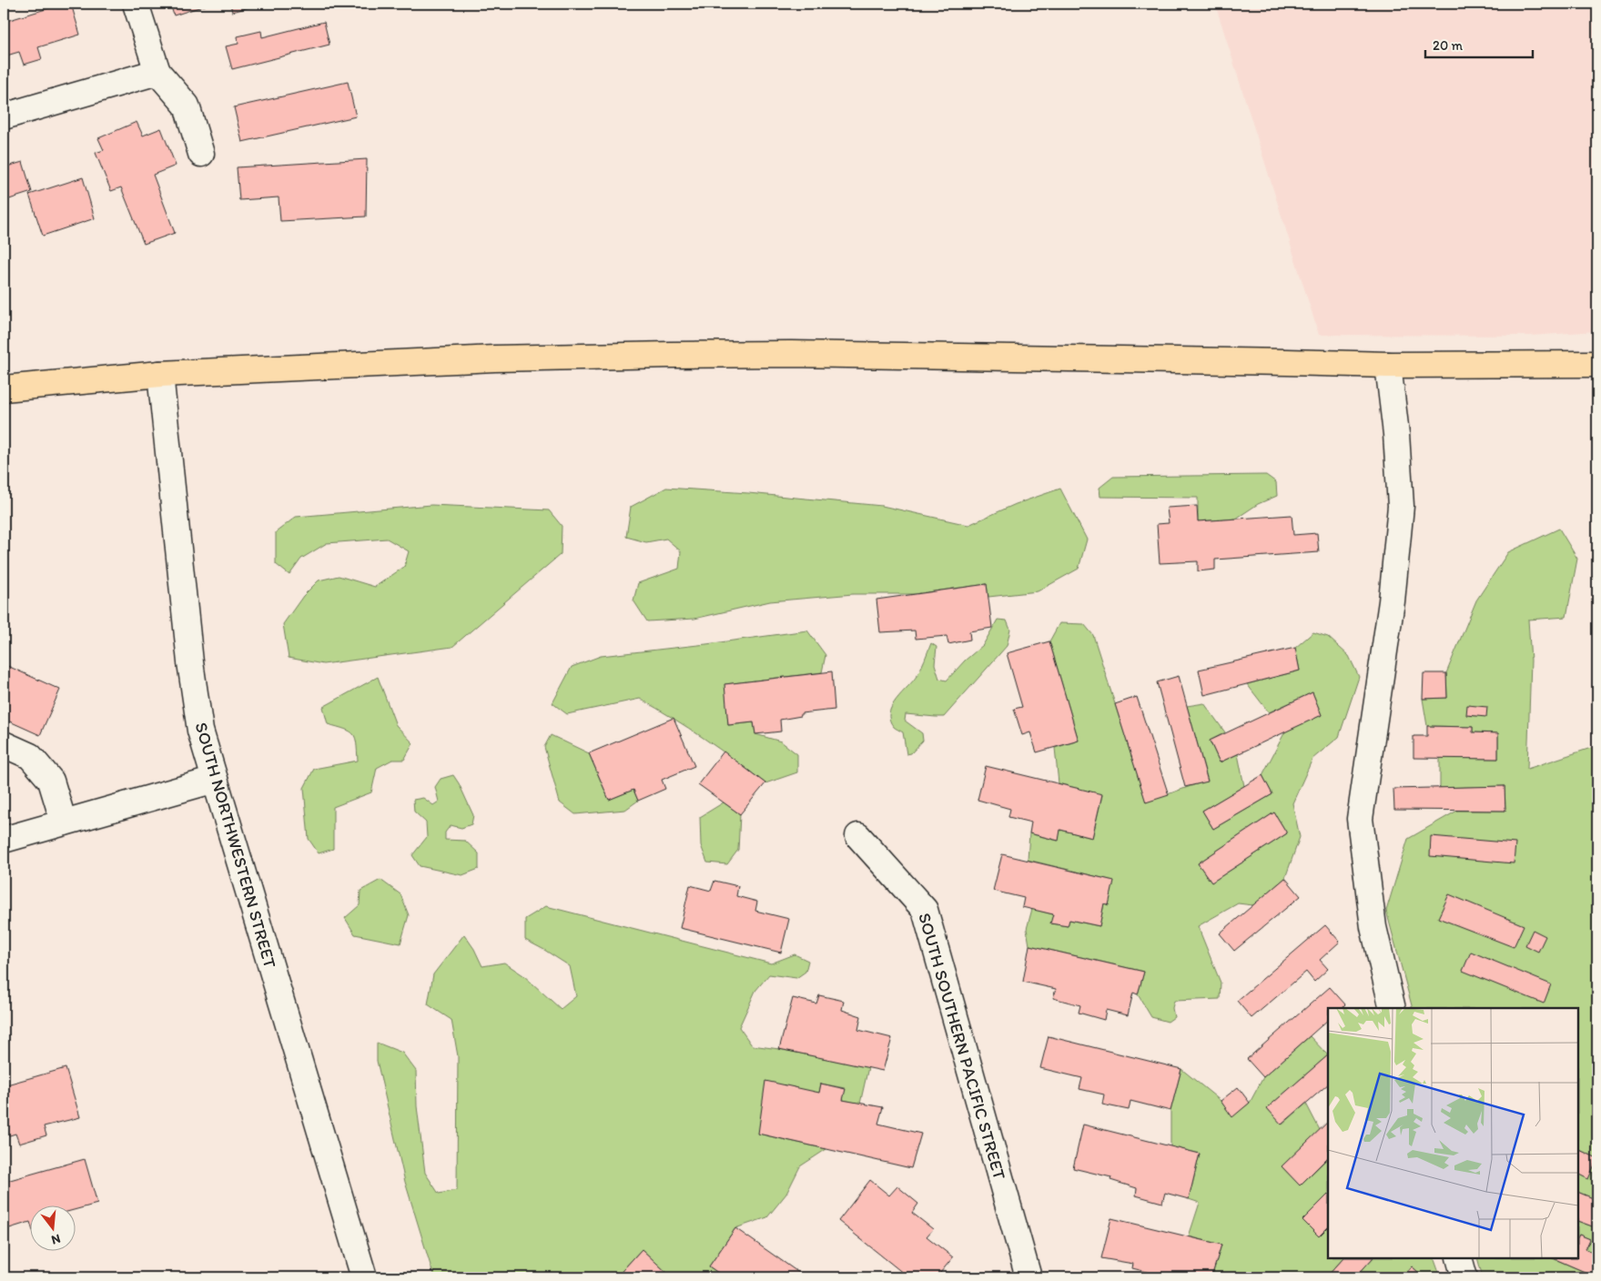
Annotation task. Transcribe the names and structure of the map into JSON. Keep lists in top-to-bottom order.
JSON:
{
  "streets": {
    "street": ["SOUTH NORTHWESTERN STREET", "SOUTH SOUTHERN PACIFIC STREET"]
  },
  "scale_bar": "20 m",
  "north": "bottom"
}
